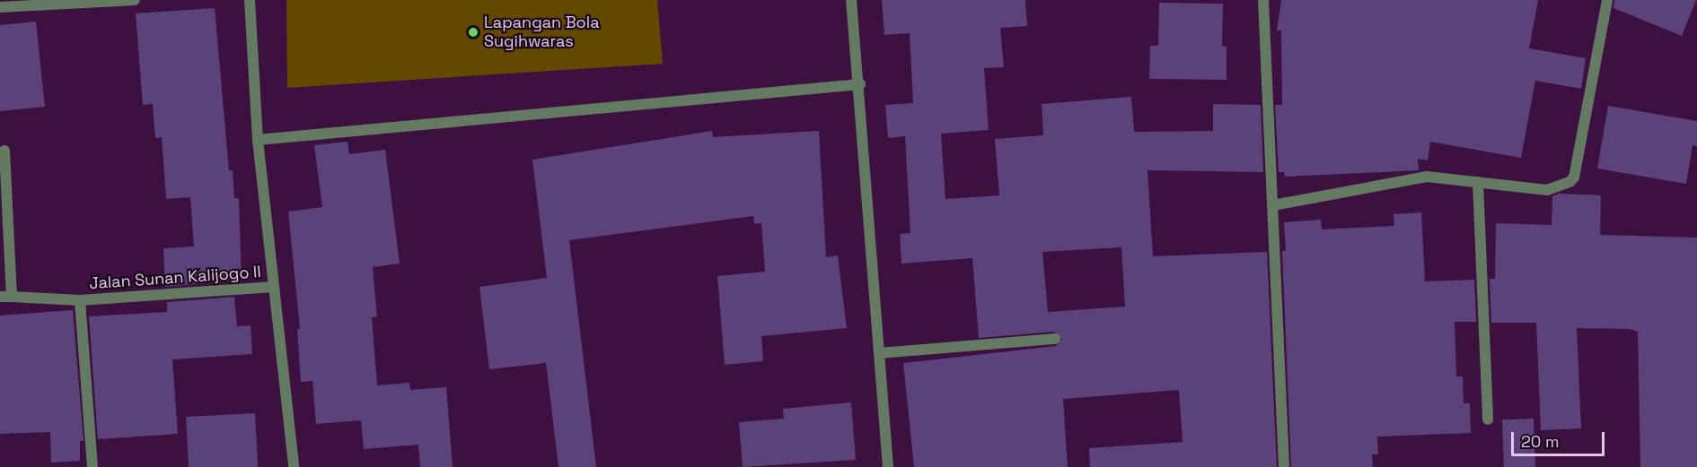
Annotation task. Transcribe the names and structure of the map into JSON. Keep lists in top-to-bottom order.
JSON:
{
  "streets": {
    "street": ["Jalan Sunan Kalijogo II"]
  },
  "places": ["Lapangan Bola Sugihwaras"],
  "scale_bar": "20 m"
}
